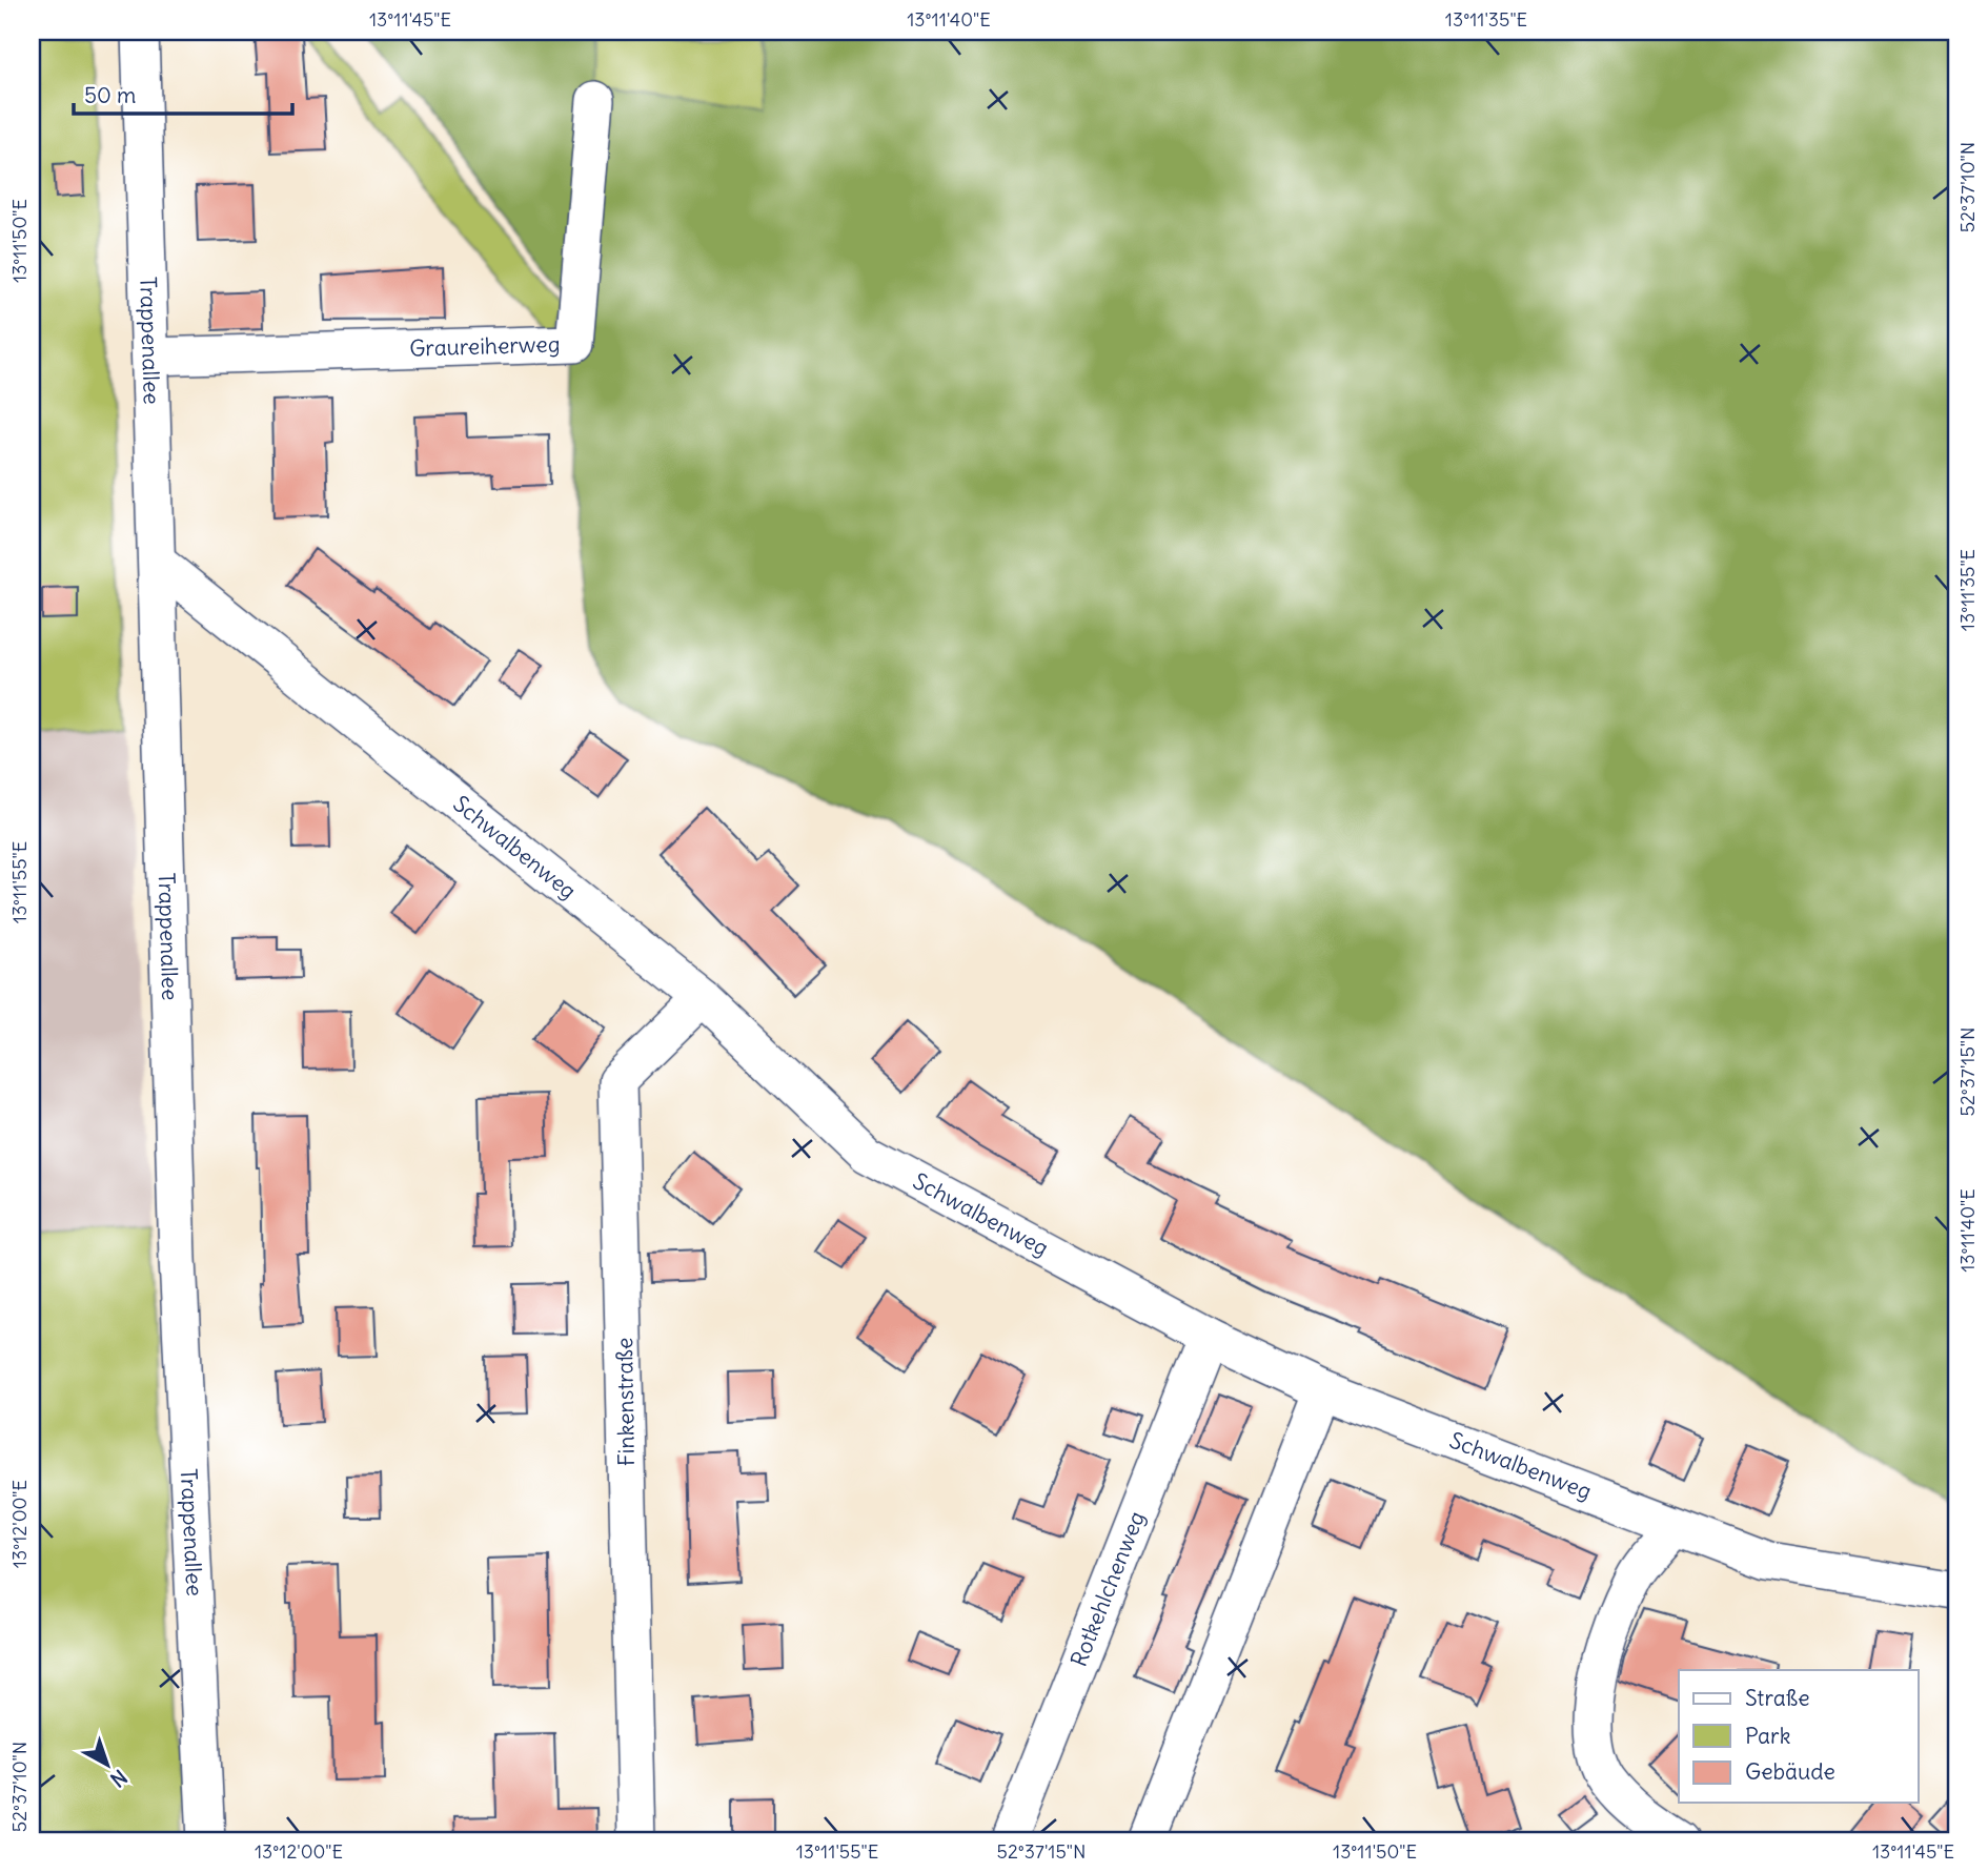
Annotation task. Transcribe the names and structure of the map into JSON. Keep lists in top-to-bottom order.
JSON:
{
  "streets": {
    "street": [
      "Trappenallee",
      "Graureiherweg",
      "Schwalbenweg",
      "Finkenstraße",
      "Rotkehlchenweg"
    ]
  },
  "crossings": [
    ["Trappenallee", "Graureiherweg"],
    ["Trappenallee", "Schwalbenweg"],
    ["Schwalbenweg", "Finkenstraße"],
    ["Schwalbenweg", "Rotkehlchenweg"]
  ],
  "legend": ["Straße", "Park", "Gebäude"],
  "scale_bar": "50 m",
  "north": "bottom right",
  "coordinates": [
    "13°11'45\"E",
    "13°11'40\"E",
    "13°11'35\"E",
    "52°37'10\"N",
    "13°11'50\"E",
    "13°11'55\"E",
    "52°37'15\"N",
    "13°12'00\"E"
  ]
}
